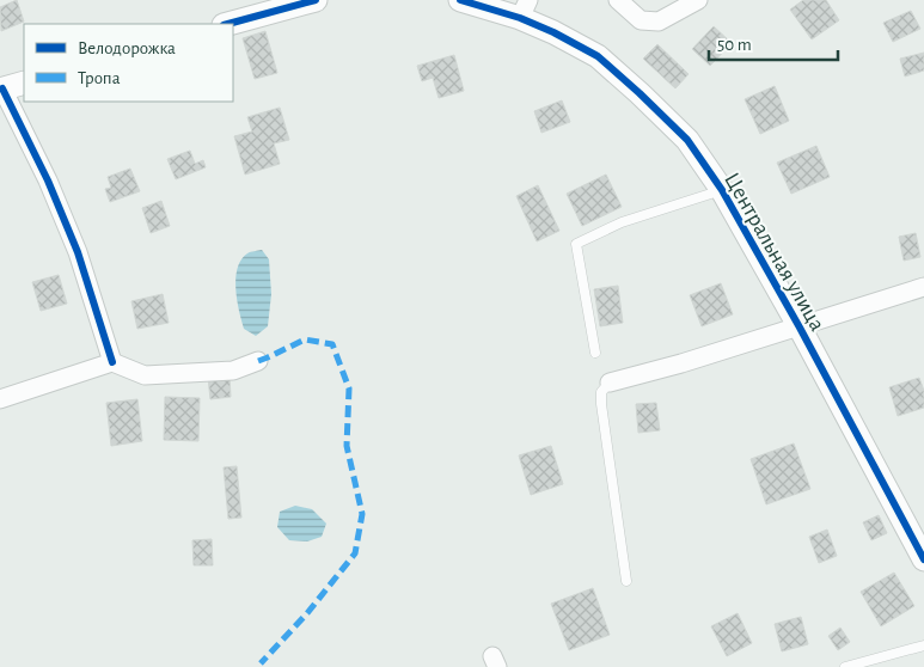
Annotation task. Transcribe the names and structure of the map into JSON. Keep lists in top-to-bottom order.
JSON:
{
  "streets": {
    "street": ["Центральная улица"]
  },
  "legend": ["Велодорожка", "Тропа"],
  "scale_bar": "50 m"
}
